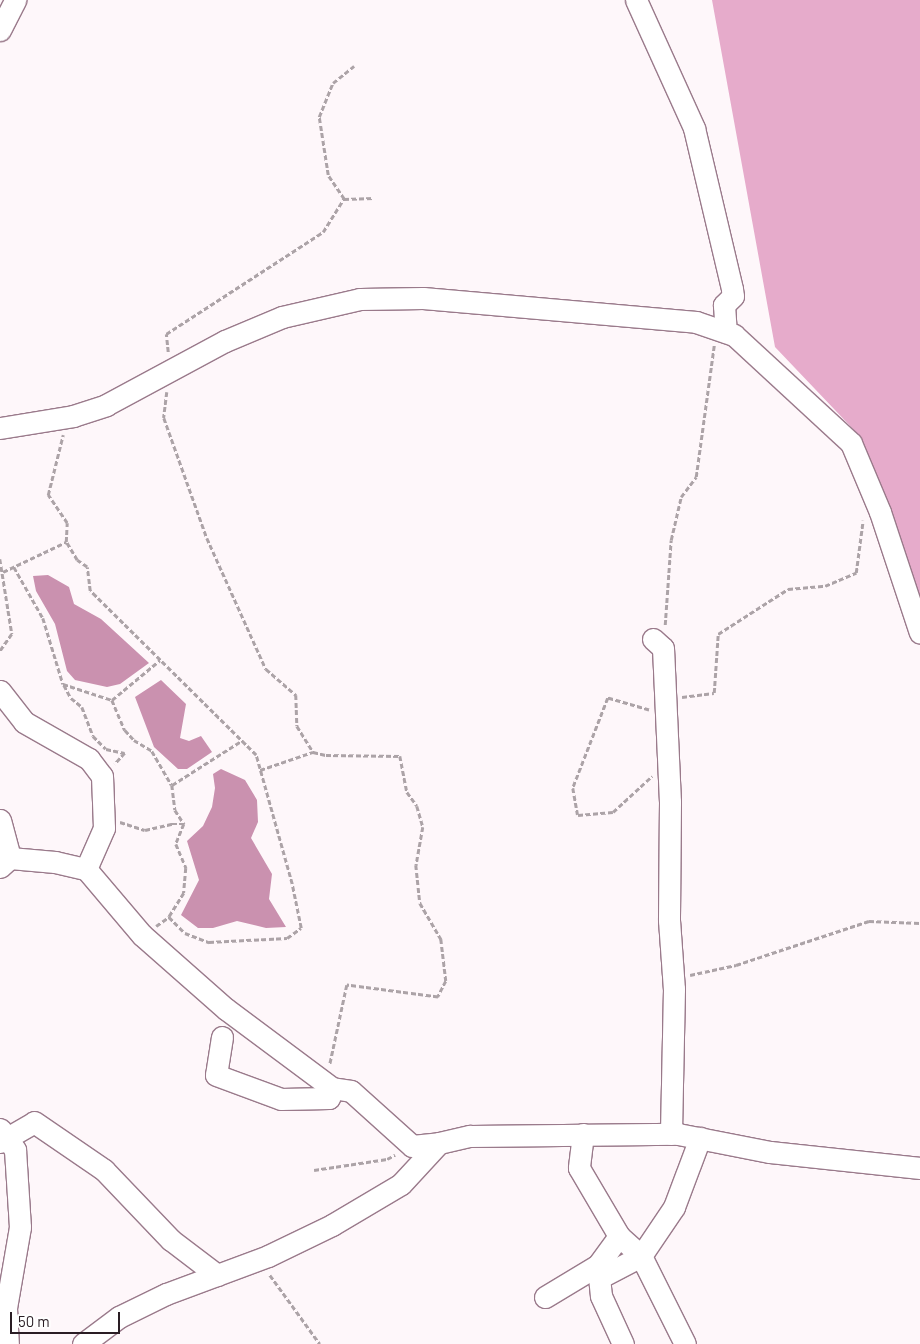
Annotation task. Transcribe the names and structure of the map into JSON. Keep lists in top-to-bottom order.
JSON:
{
  "scale_bar": "50 m"
}
